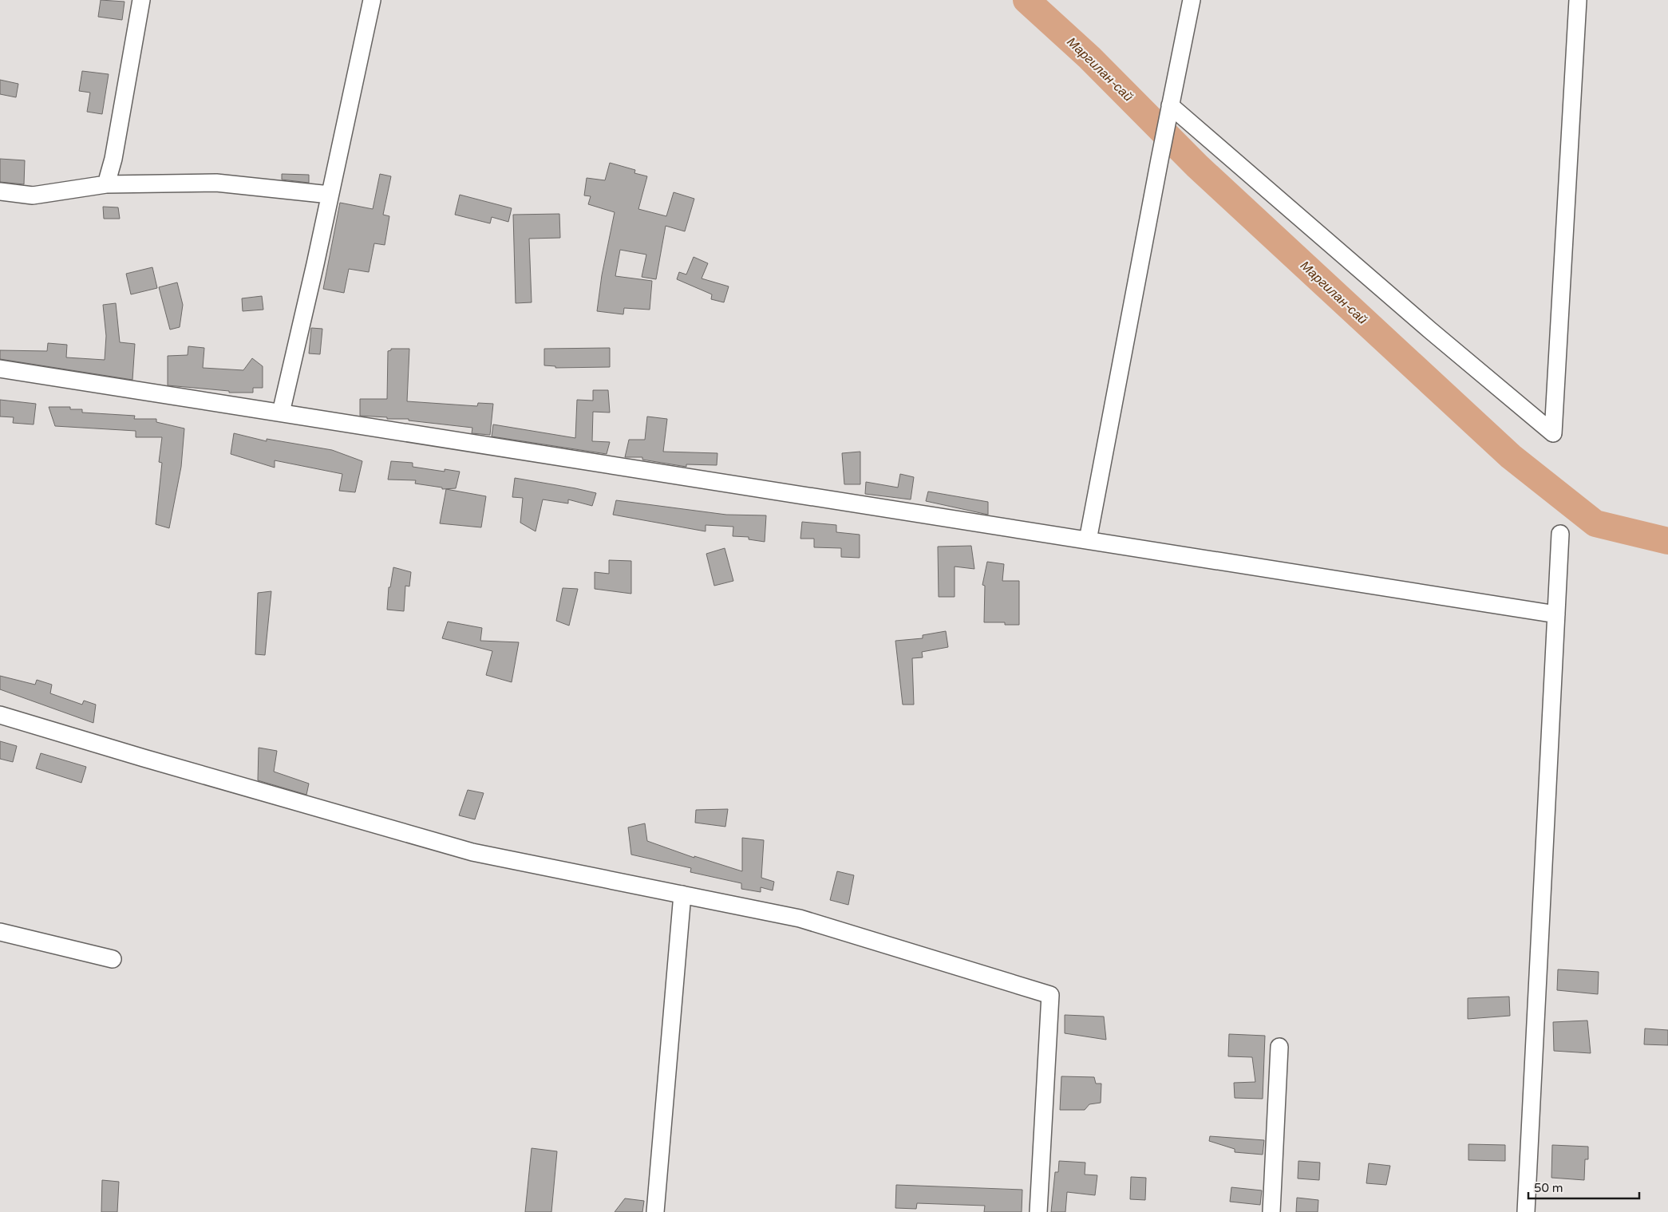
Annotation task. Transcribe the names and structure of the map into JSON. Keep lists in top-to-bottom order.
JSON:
{
  "water": ["Маргилан-сай"],
  "scale_bar": "50 m"
}
